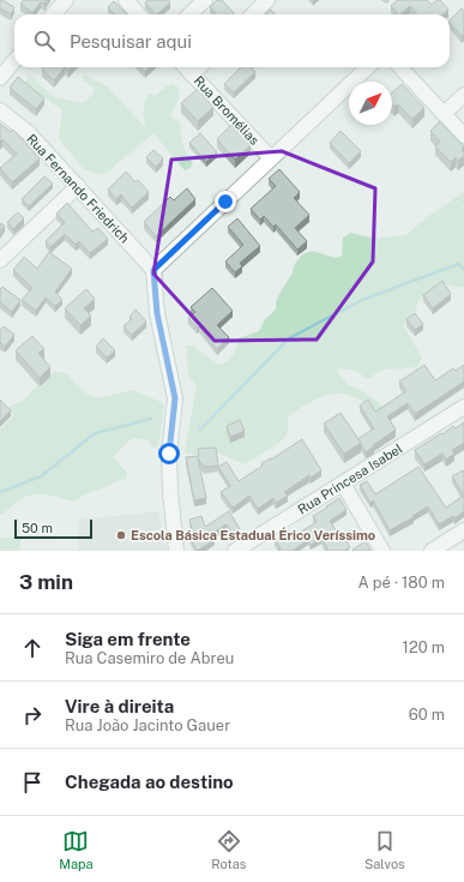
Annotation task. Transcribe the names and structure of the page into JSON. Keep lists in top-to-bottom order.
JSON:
{
  "streets": {
    "street": ["Rua Bromélias", "Rua Fernando Friedrich", "Rua Princesa Isabel"]
  },
  "places": ["Escola Básica Estadual Érico Veríssimo"],
  "scale_bar": "50 m",
  "north": "top right",
  "page": {
    "search": "Pesquisar aqui",
    "scale": "50 m",
    "heading": ["3 min", "A pé · 180 m"],
    "list": [
      ["Siga em frente", "Rua Casemiro de Abreu", "120 m"],
      ["Vire à direita", "Rua João Jacinto Gauer", "60 m"],
      "Chegada ao destino"
    ],
    "nav": ["Mapa", "Rotas", "Salvos"]
  }
}
